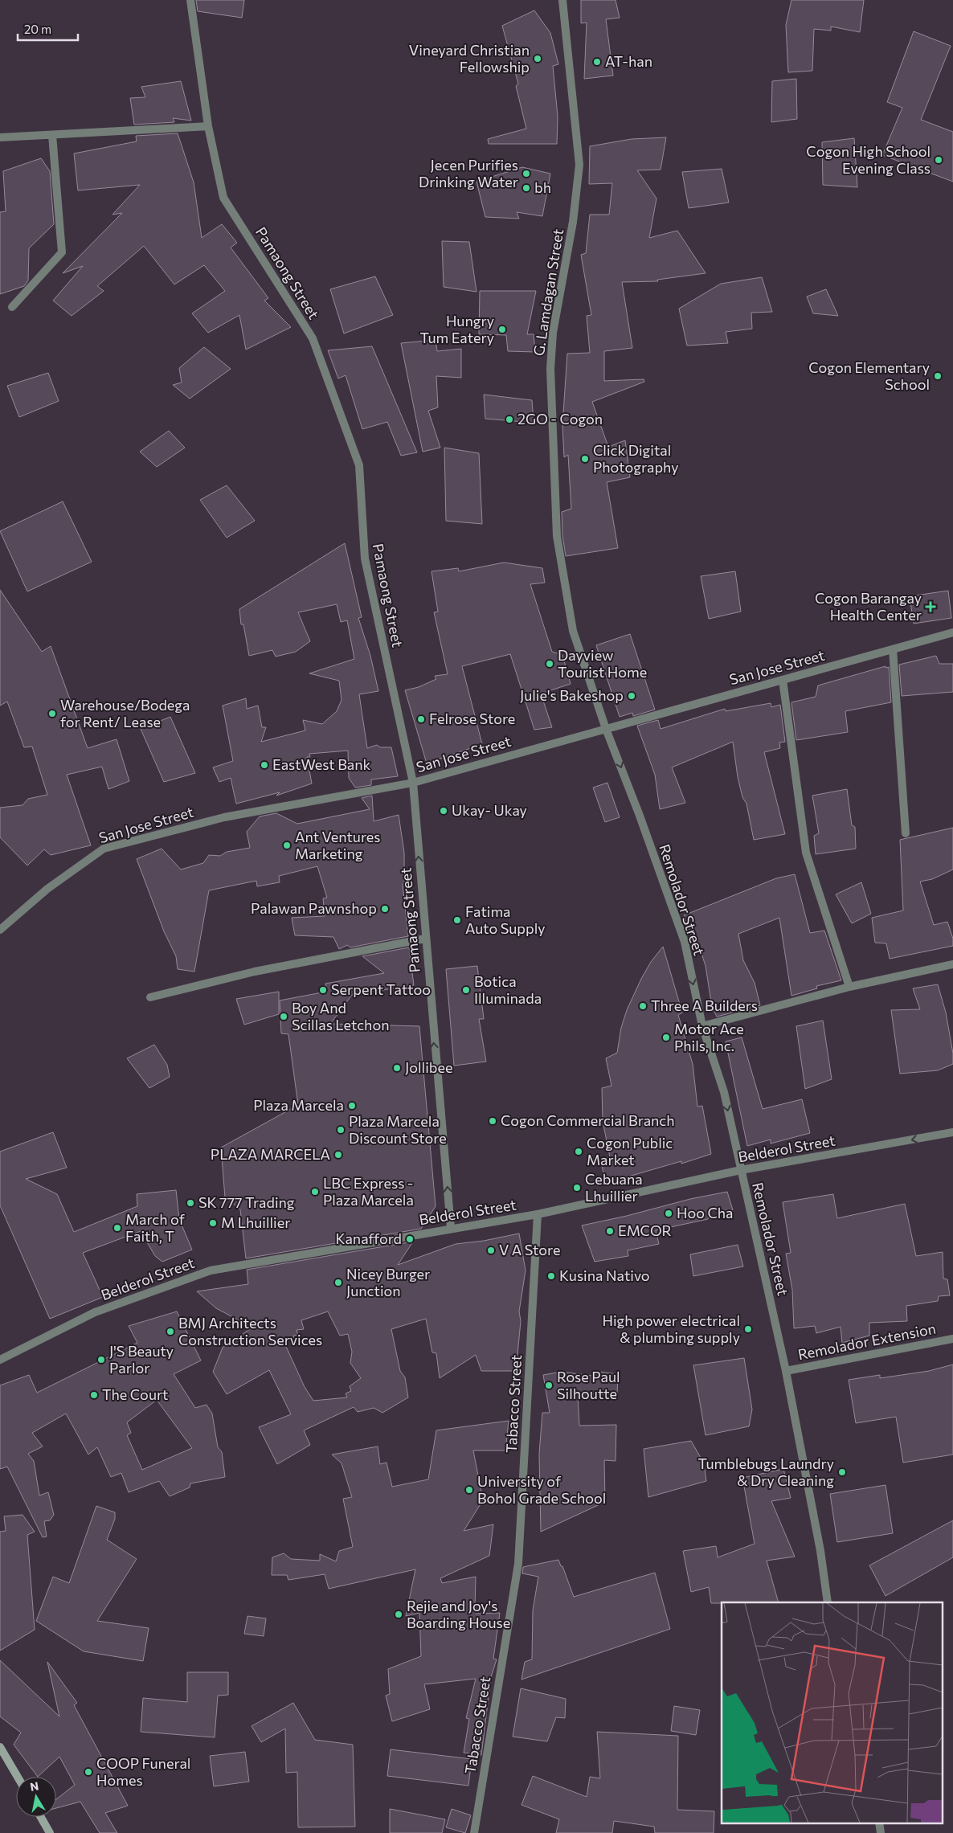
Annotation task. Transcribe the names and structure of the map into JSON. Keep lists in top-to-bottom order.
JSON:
{
  "streets": {
    "street": [
      "Pamaong Street",
      "G. Lamdagan Street",
      "San Jose Street",
      "Remolador Street",
      "Belderol Street",
      "Remolador Extension",
      "Tabacco Street"
    ]
  },
  "crossings": [
    ["Pamaong Street", "San Jose Street"],
    ["Pamaong Street", "Belderol Street"],
    ["G. Lamdagan Street", "San Jose Street"],
    ["G. Lamdagan Street", "Remolador Street"],
    ["San Jose Street", "Remolador Street"],
    ["Remolador Street", "Belderol Street"],
    ["Remolador Street", "Remolador Extension"],
    ["Belderol Street", "Tabacco Street"]
  ],
  "one_way": ["Pamaong Street", "Remolador Street"],
  "places": {
    "other": [
      "Vineyard Christian Fellowship",
      "AT-han",
      "Cogon High School Evening Class",
      "Jecen Purifies Drinking Water",
      "bh",
      "Hungry Tum Eatery",
      "Cogon Elementary School",
      "2GO - Cogon",
      "Click Digital Photography",
      "Dayview Tourist Home",
      "Julie's Bakeshop",
      "Warehouse/Bodega for Rent/ Lease",
      "Felrose Store",
      "EastWest Bank",
      "Ukay- Ukay",
      "Ant Ventures Marketing",
      "Palawan Pawnshop",
      "Fatima Auto Supply",
      "Serpent Tattoo",
      "Botica Illuminada",
      "Three A Builders",
      "Boy And Scillas Letchon",
      "Motor Ace Phils, Inc.",
      "Jollibee",
      "Plaza Marcela",
      "Cogon Commercial Branch",
      "Plaza Marcela Discount Store",
      "Cogon Public Market",
      "PLAZA MARCELA",
      "Cebuana Lhuillier",
      "LBC Express - Plaza Marcela",
      "SK 777 Trading",
      "Hoo Cha",
      "M Lhuillier",
      "March of Faith, T",
      "EMCOR",
      "Kanafford",
      "V A Store",
      "Kusina Nativo",
      "Nicey Burger Junction",
      "High power electrical & plumbing supply",
      "BMJ Architects Construction Services",
      "J'S Beauty Parlor",
      "Rose Paul Silhoutte",
      "The Court",
      "Tumblebugs Laundry & Dry Cleaning",
      "University of Bohol Grade School",
      "Rejie and Joy's Boarding House",
      "COOP Funeral Homes"
    ],
    "health": ["Cogon Barangay Health Center"]
  },
  "scale_bar": "20 m",
  "north": "top"
}
